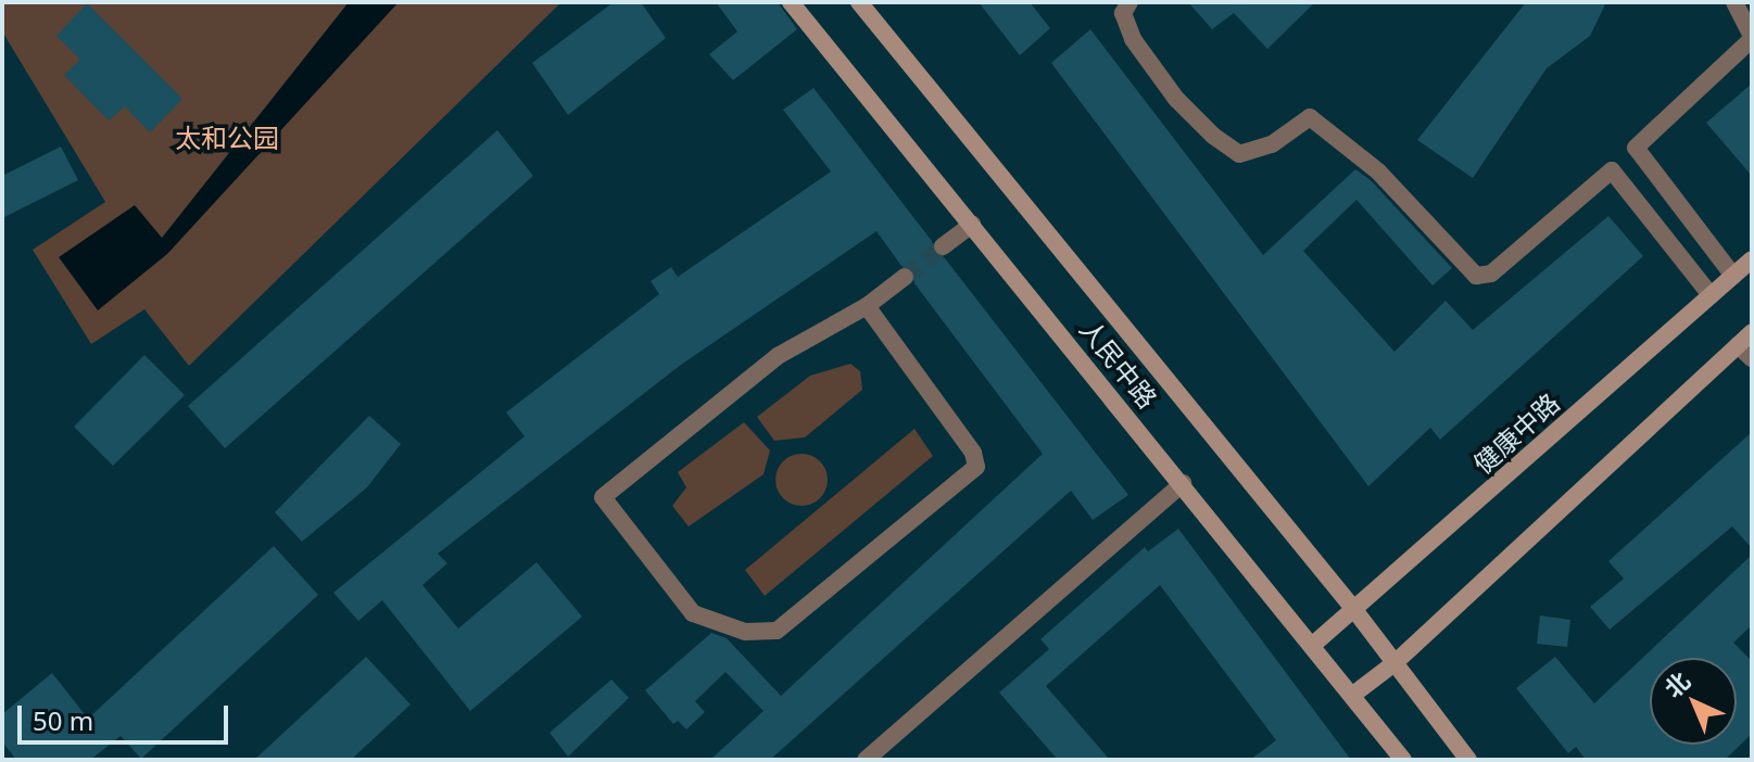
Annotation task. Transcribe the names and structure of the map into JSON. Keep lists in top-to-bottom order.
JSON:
{
  "streets": {
    "main road": ["人民中路", "健康中路"]
  },
  "crossings": [
    ["人民中路", "健康中路"]
  ],
  "parks": ["太和公园"],
  "scale_bar": "50 m",
  "north": "top left"
}
